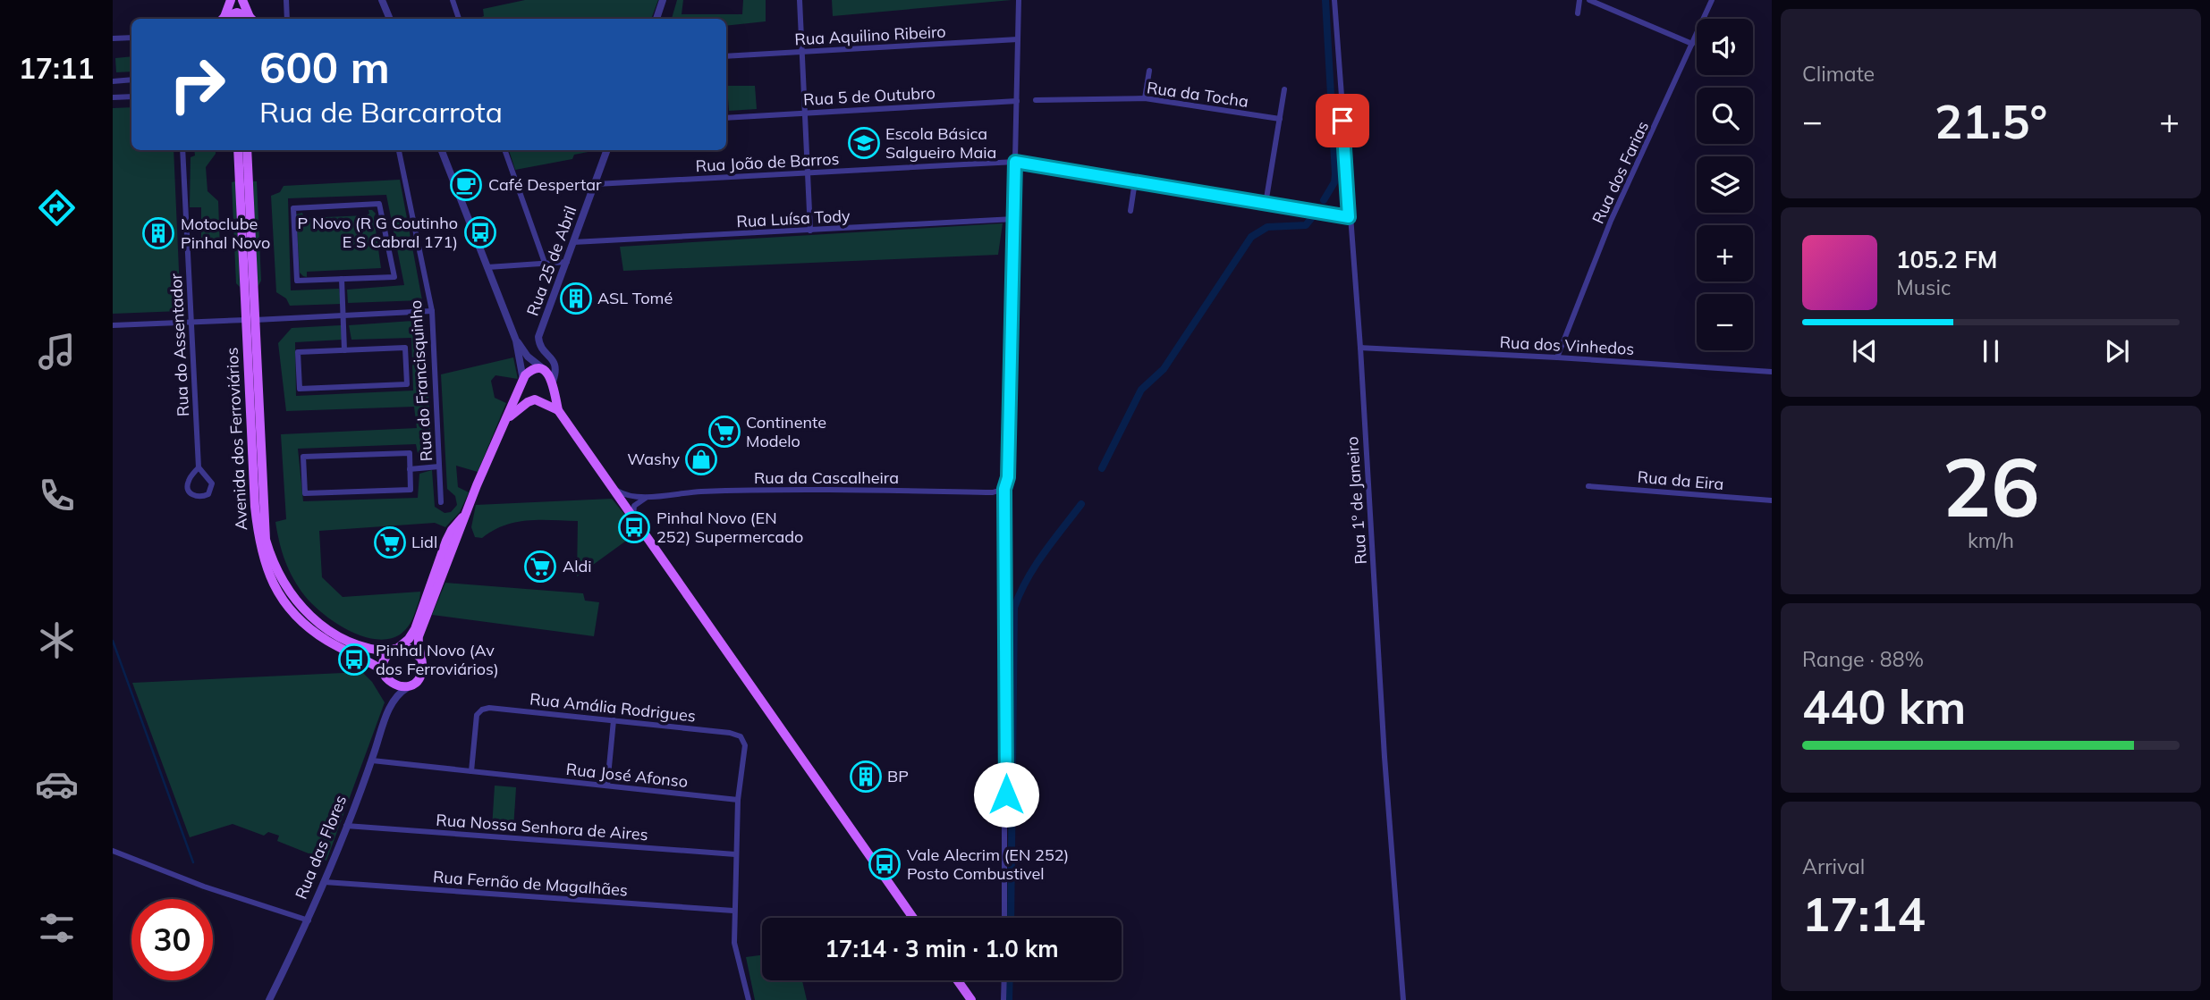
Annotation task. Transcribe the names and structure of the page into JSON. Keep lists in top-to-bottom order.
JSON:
{
  "streets": {
    "main road": ["Avenida dos Ferroviários"],
    "street": [
      "Rua Aquilino Ribeiro",
      "Rua da Tocha",
      "Rua 5 de Outubro",
      "Rua João de Barros",
      "Rua dos Farias",
      "Rua Luísa Tody",
      "Rua 25 de Abril",
      "Rua do Assentador",
      "Rua dos Vinhedos",
      "Rua do Francisquinho",
      "Rua da Cascalheira",
      "Rua da Eira",
      "Rua 1º de Janeiro",
      "Rua Amália Rodrigues",
      "Rua José Afonso",
      "Rua Nossa Senhora de Aires",
      "Rua das Flores",
      "Rua Fernão de Magalhães"
    ]
  },
  "crossings": [
    ["Rua João de Barros", "Rua 25 de Abril"],
    ["Rua João de Barros", "Rua 1º de Janeiro"],
    ["Rua dos Farias", "Rua dos Vinhedos"],
    ["Rua Luísa Tody", "Rua 25 de Abril"],
    ["Rua dos Vinhedos", "Rua 1º de Janeiro"],
    ["Rua Amália Rodrigues", "Rua José Afonso"],
    ["Rua José Afonso", "Rua das Flores"],
    ["Rua Nossa Senhora de Aires", "Rua das Flores"],
    ["Rua das Flores", "Rua Fernão de Magalhães"]
  ],
  "places": {
    "school or university": ["Escola Básica Salgueiro Maia"],
    "cafe": ["Café Despertar"],
    "bus stop": [
      "P Novo (R G Coutinho E S Cabral 171)",
      "Pinhal Novo (EN 252) Supermercado",
      "Pinhal Novo (Av dos Ferroviários)",
      "Vale Alecrim (EN 252) Posto Combustivel"
    ],
    "building": ["Motoclube Pinhal Novo", "ASL Tomé", "BP"],
    "supermarket": ["Continente Modelo", "Lidl", "Aldi"],
    "shop": ["Washy"]
  },
  "page": {
    "tabs": "17:11",
    "tile": [
      "Climate",
      ["26", "km/h"],
      ["Range · 88%", "440 km"],
      ["Arrival", "17:14"]
    ],
    "map_buttons": ["+", "−"],
    "turn": ["600 m", "Rua de Barcarrota"],
    "heat": ["−", "21.5°", "+"],
    "song": ["105.2 FM", "Music"],
    "limit": "30",
    "trip": "17:14 · 3 min · 1.0 km"
  }
}
